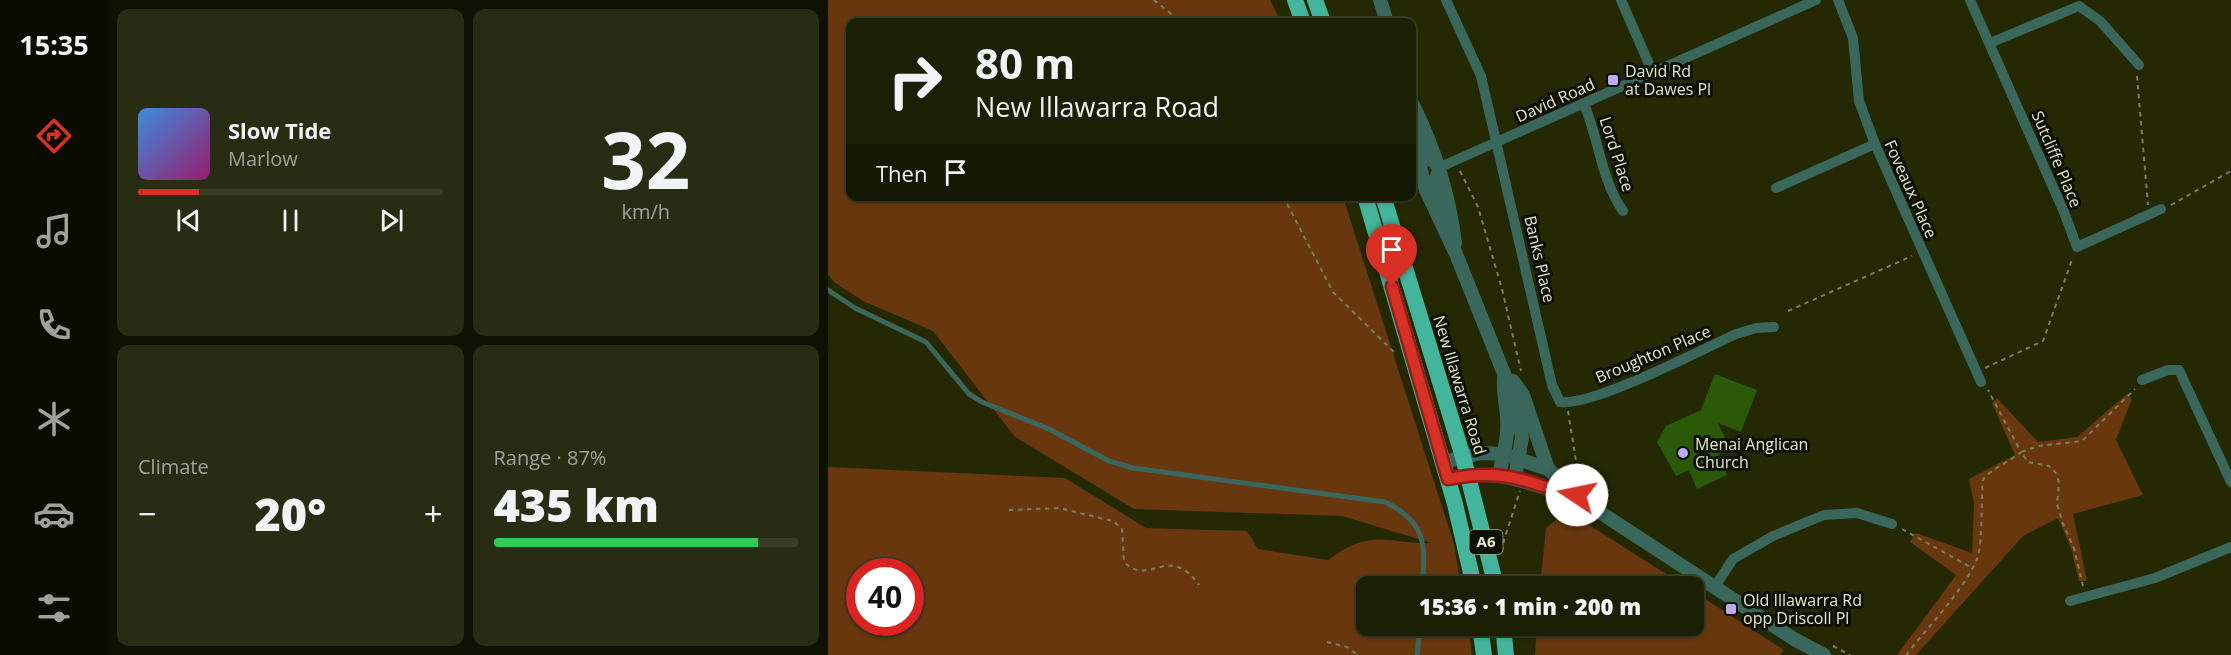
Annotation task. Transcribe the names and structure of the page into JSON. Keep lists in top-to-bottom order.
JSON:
{
  "streets": {
    "highway": ["New Illawarra Road", "A6"],
    "street": [
      "David Road",
      "Lord Place",
      "Sutcliffe Place",
      "Foveaux Place",
      "Banks Place",
      "Broughton Place"
    ]
  },
  "crossings": [
    ["David Road", "Lord Place"],
    ["David Road", "Banks Place"],
    ["Banks Place", "Broughton Place"]
  ],
  "places": {
    "transit": ["David Rd at Dawes Pl", "Old Illawarra Rd opp Driscoll Pl"],
    "other": ["Menai Anglican Church"]
  },
  "page": {
    "tabs": "15:35",
    "tile": [
      ["32", "km/h"],
      "Climate",
      ["Range · 87%", "435 km"]
    ],
    "turn": ["80 m", "New Illawarra Road"],
    "song": ["Slow Tide", "Marlow"],
    "then": "Then",
    "heat": ["−", "20°", "+"],
    "limit": "40",
    "trip": "15:36 · 1 min · 200 m"
  }
}
